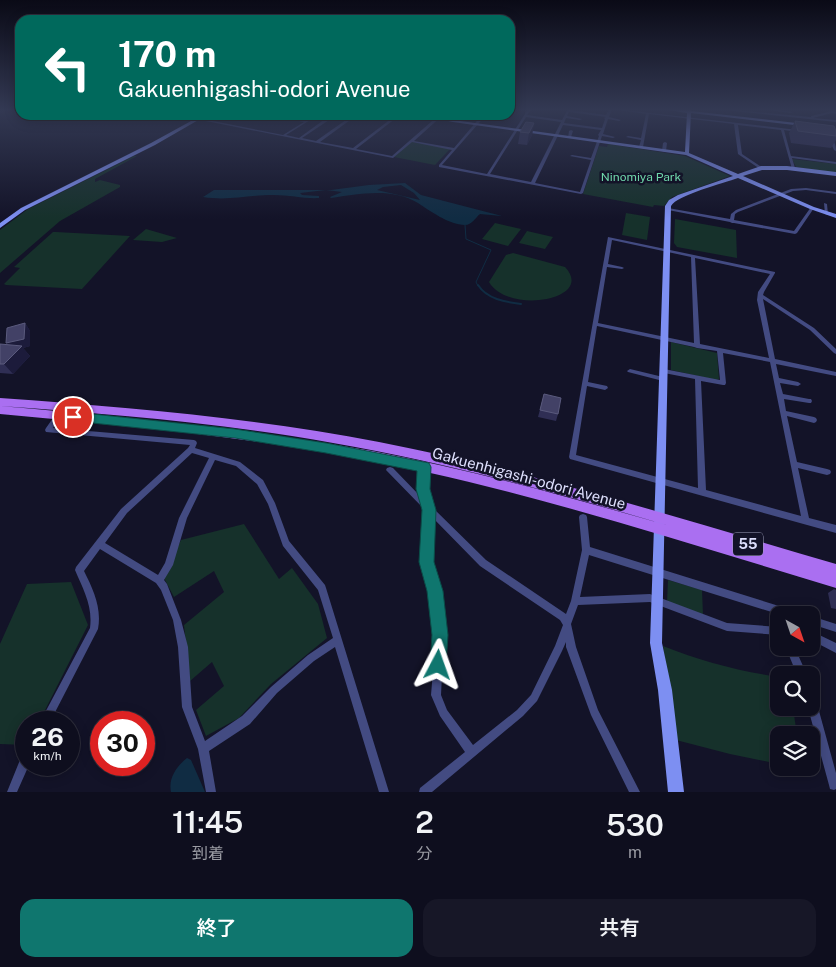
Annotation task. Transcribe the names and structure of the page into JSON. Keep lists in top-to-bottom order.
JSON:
{
  "streets": {
    "main road": ["Gakuenhigashi-odori Avenue", "55"]
  },
  "parks": ["Ninomiya Park"],
  "north": "bottom right",
  "page": {
    "turn": ["170 m", "Gakuenhigashi-odori Avenue"],
    "speed": "26 km/h",
    "limit": "30",
    "eta": [
      "11:45",
      "到着",
      "2",
      "分",
      "530",
      "m"
    ],
    "buttons": ["終了", "共有"]
  }
}
